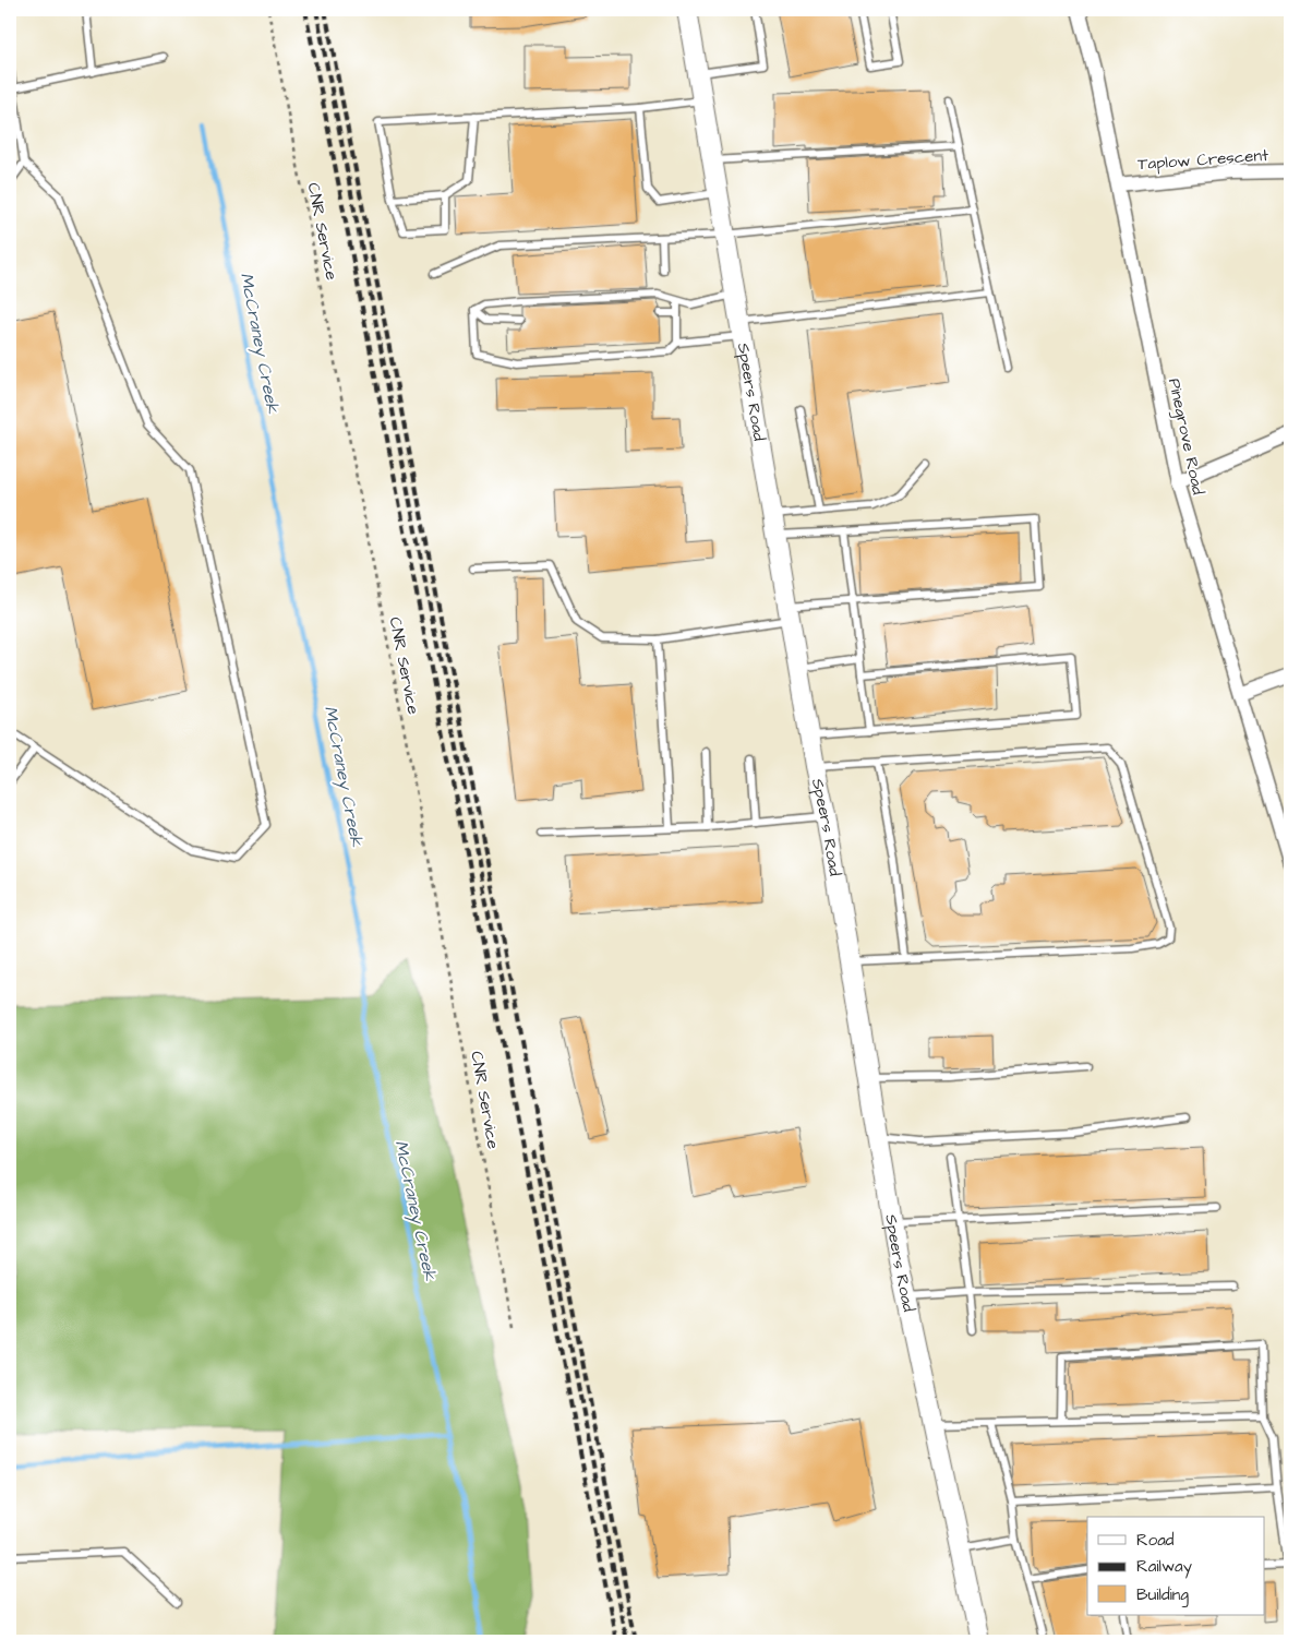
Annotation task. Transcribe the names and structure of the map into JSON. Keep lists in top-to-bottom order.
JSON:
{
  "streets": {
    "main road": ["Speers Road"],
    "street": ["Taplow Crescent", "Pinegrove Road"],
    "path": ["CNR Service"]
  },
  "crossings": [
    ["Taplow Crescent", "Pinegrove Road"]
  ],
  "water": ["McCraney Creek"],
  "legend": ["Road", "Railway", "Building"]
}
